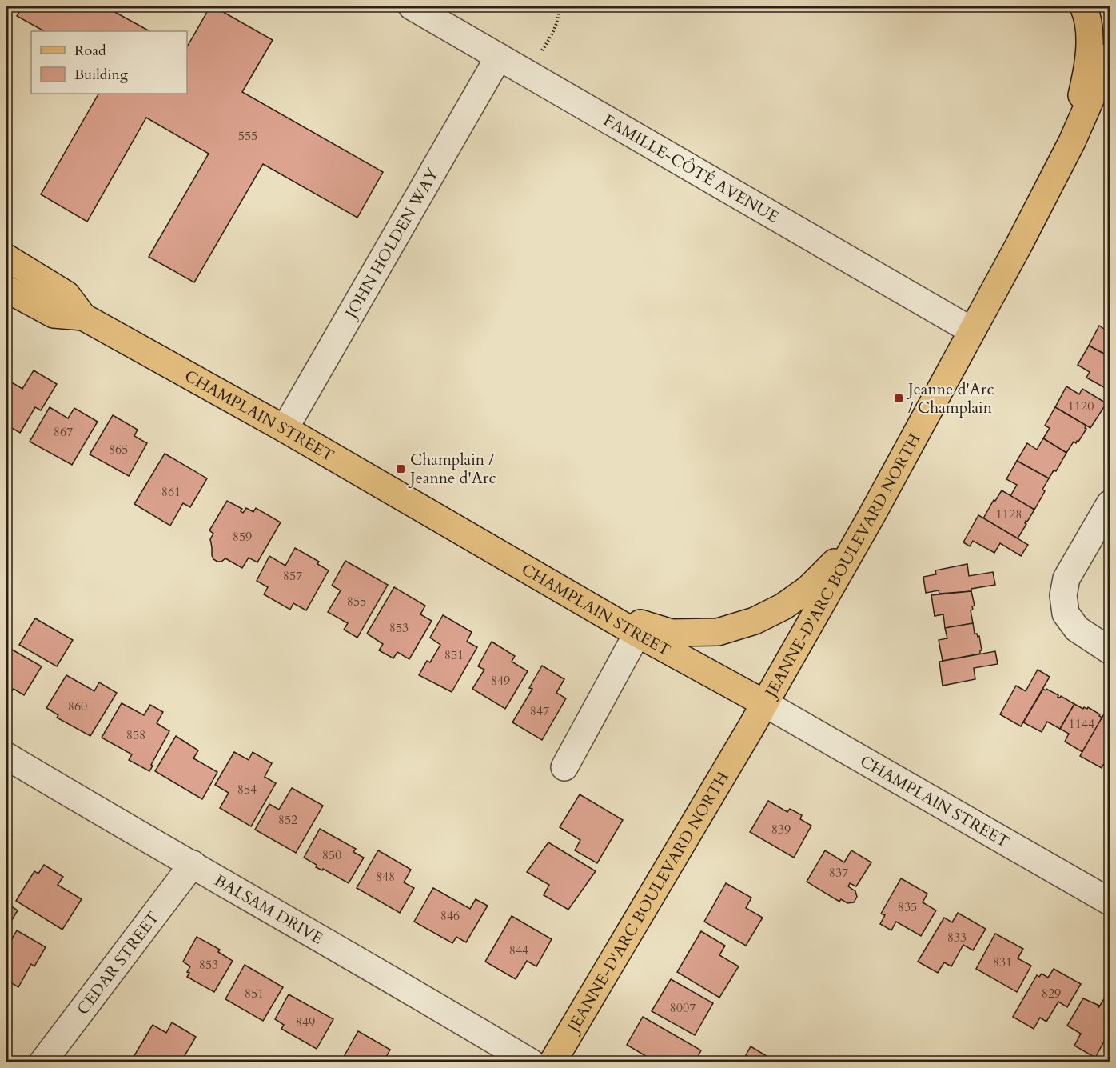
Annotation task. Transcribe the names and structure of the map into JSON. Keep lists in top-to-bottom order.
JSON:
{
  "streets": {
    "main road": ["CHAMPLAIN STREET", "JEANNE-D'ARC BOULEVARD NORTH"],
    "street": [
      "FAMILLE-CÔTÉ AVENUE",
      "JOHN HOLDEN WAY",
      "BALSAM DRIVE",
      "CEDAR STREET"
    ]
  },
  "crossings": [
    ["FAMILLE-CÔTÉ AVENUE", "JOHN HOLDEN WAY"],
    ["FAMILLE-CÔTÉ AVENUE", "JEANNE-D'ARC BOULEVARD NORTH"],
    ["JOHN HOLDEN WAY", "CHAMPLAIN STREET"],
    ["CHAMPLAIN STREET", "JEANNE-D'ARC BOULEVARD NORTH"],
    ["BALSAM DRIVE", "CEDAR STREET"]
  ],
  "places": {
    "transit": ["Jeanne d'Arc / Champlain", "Champlain / Jeanne d'Arc"]
  },
  "house_numbers": [
    "555",
    "1120",
    "867",
    "865",
    "861",
    "1128",
    "859",
    "857",
    "855",
    "853",
    "851",
    "849",
    "860",
    "847",
    "1144",
    "858",
    "854",
    "852",
    "839",
    "850",
    "837",
    "848",
    "835",
    "846",
    "833",
    "844",
    "831",
    "853",
    "851",
    "829",
    "8007",
    "849"
  ],
  "legend": ["Road", "Building"]
}
